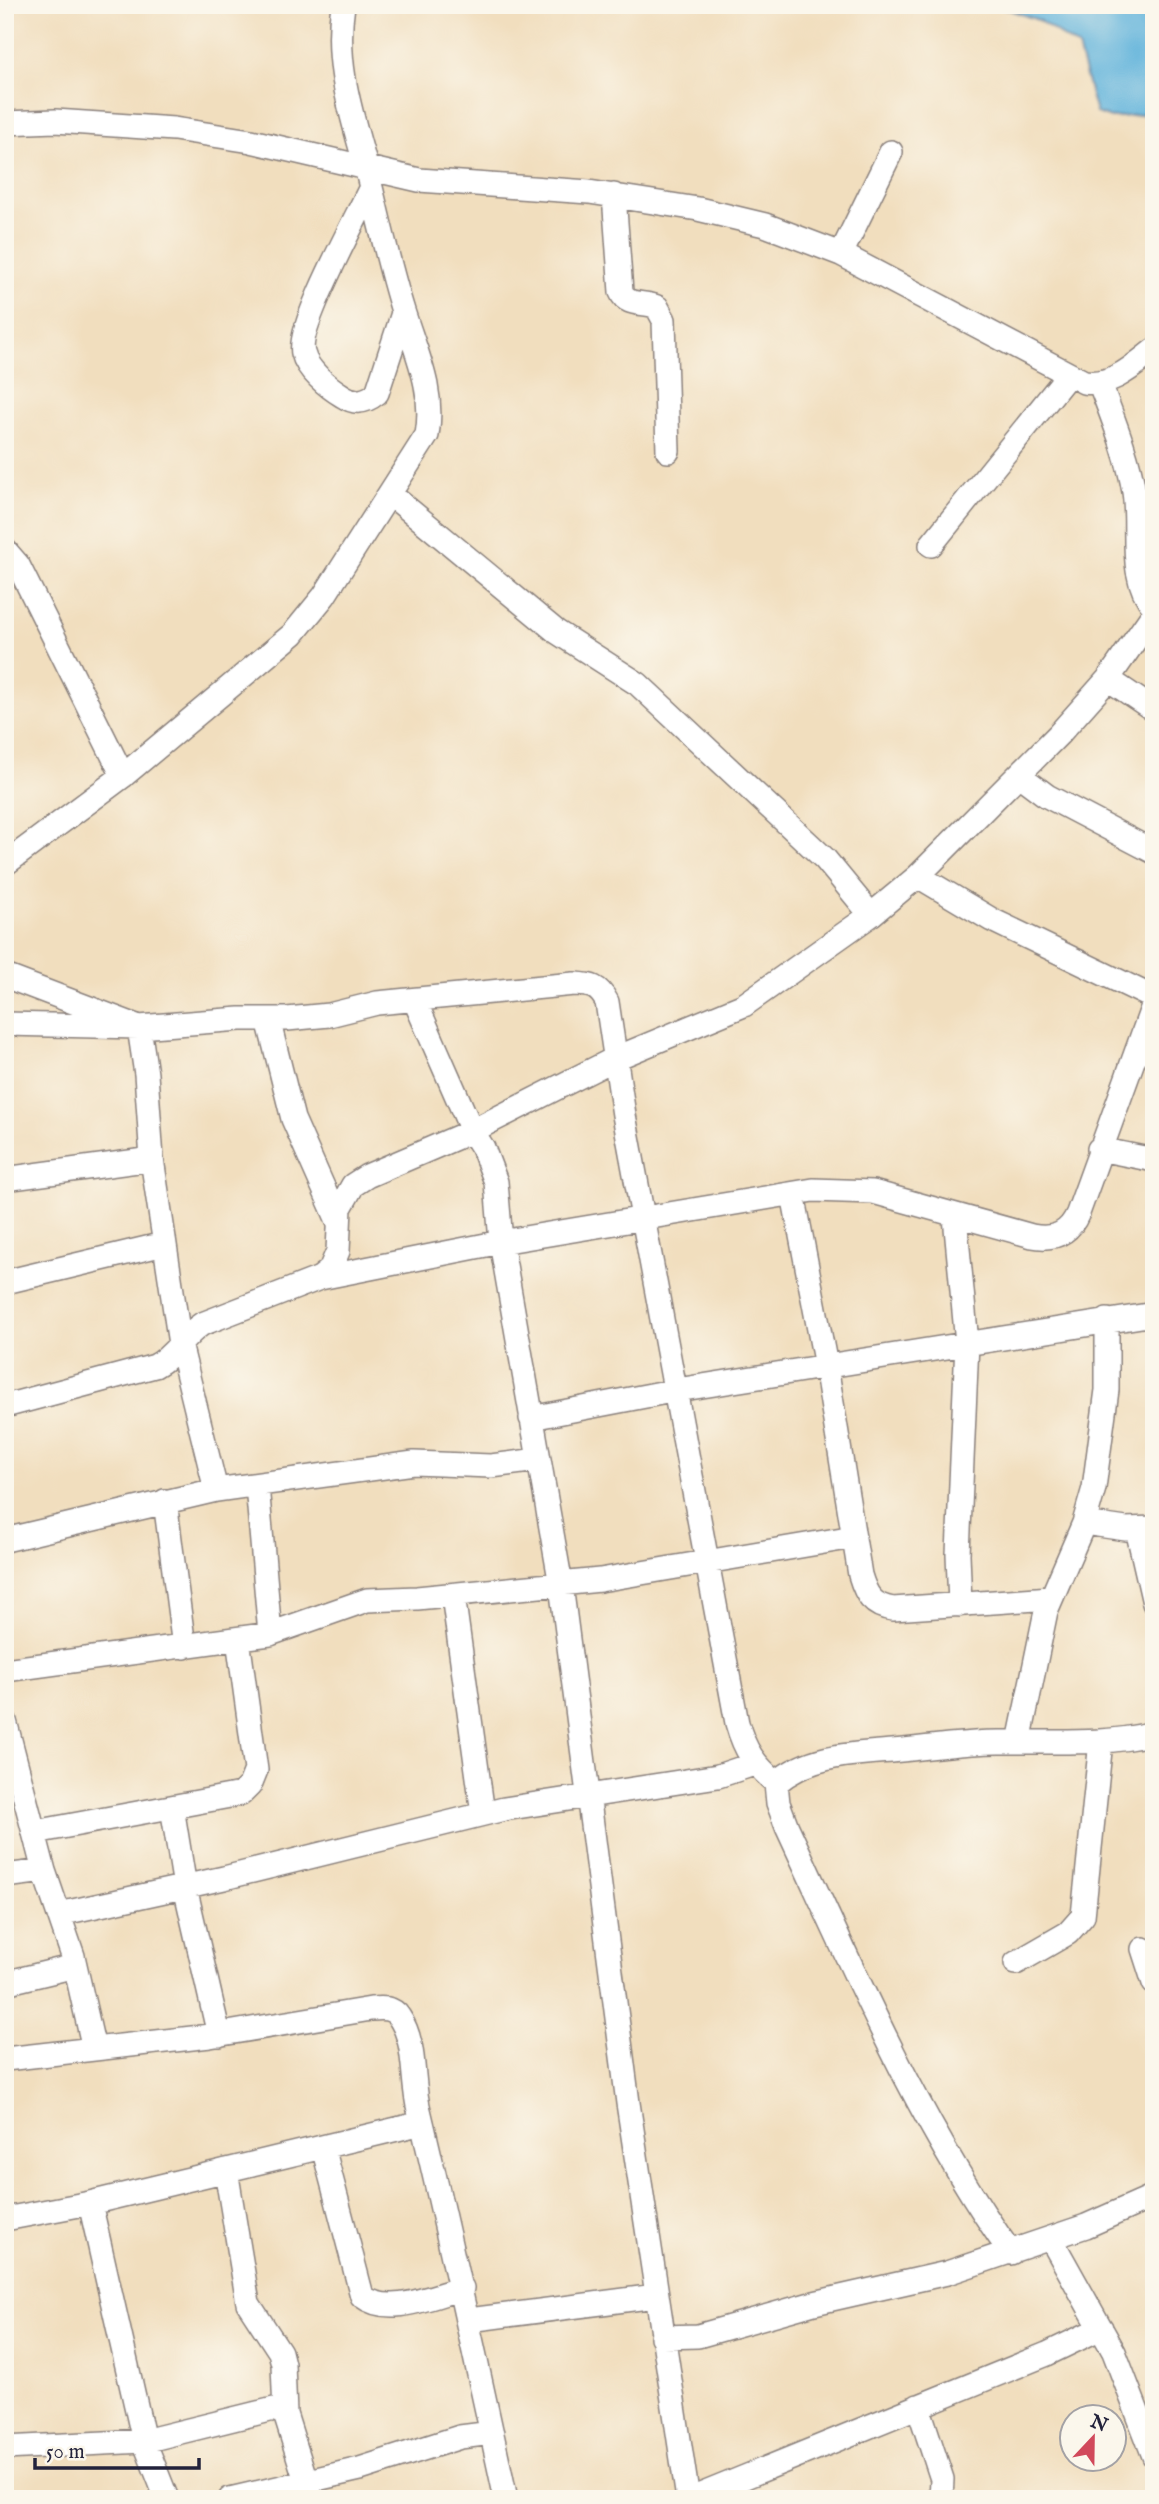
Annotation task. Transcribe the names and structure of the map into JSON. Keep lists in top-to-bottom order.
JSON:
{
  "scale_bar": "50 m",
  "north": "top"
}
